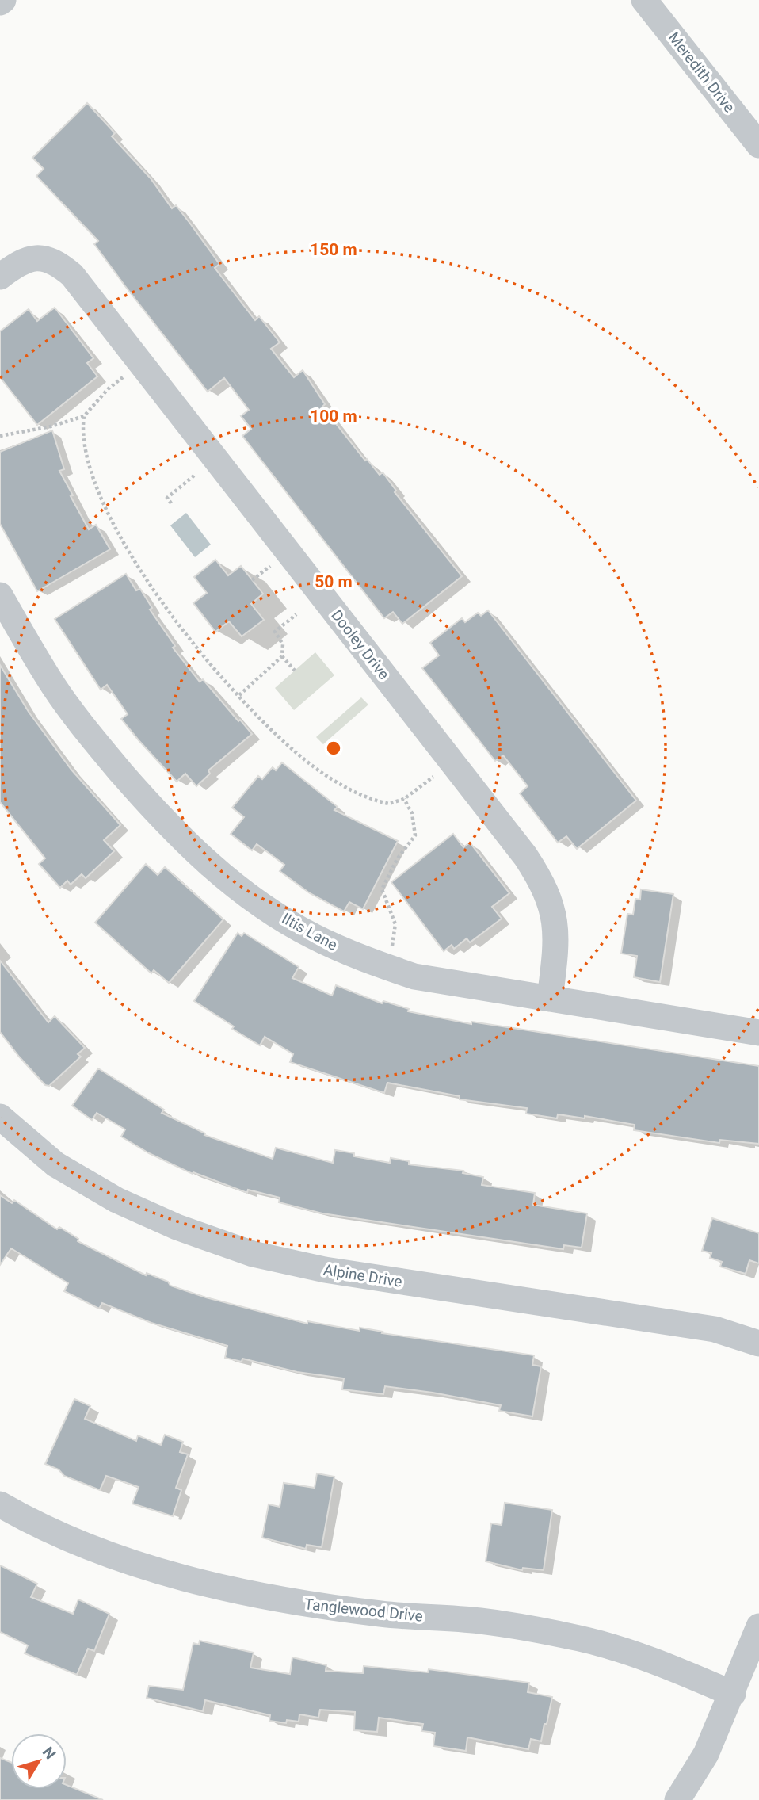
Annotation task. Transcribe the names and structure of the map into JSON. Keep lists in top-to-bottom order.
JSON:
{
  "streets": {
    "street": [
      "Meredith Drive",
      "Dooley Drive",
      "Iltis Lane",
      "Alpine Drive",
      "Tanglewood Drive"
    ]
  },
  "crossings": [
    ["Dooley Drive", "Iltis Lane"]
  ],
  "north": "top right",
  "rings": ["150 m", "100 m", "50 m"]
}
